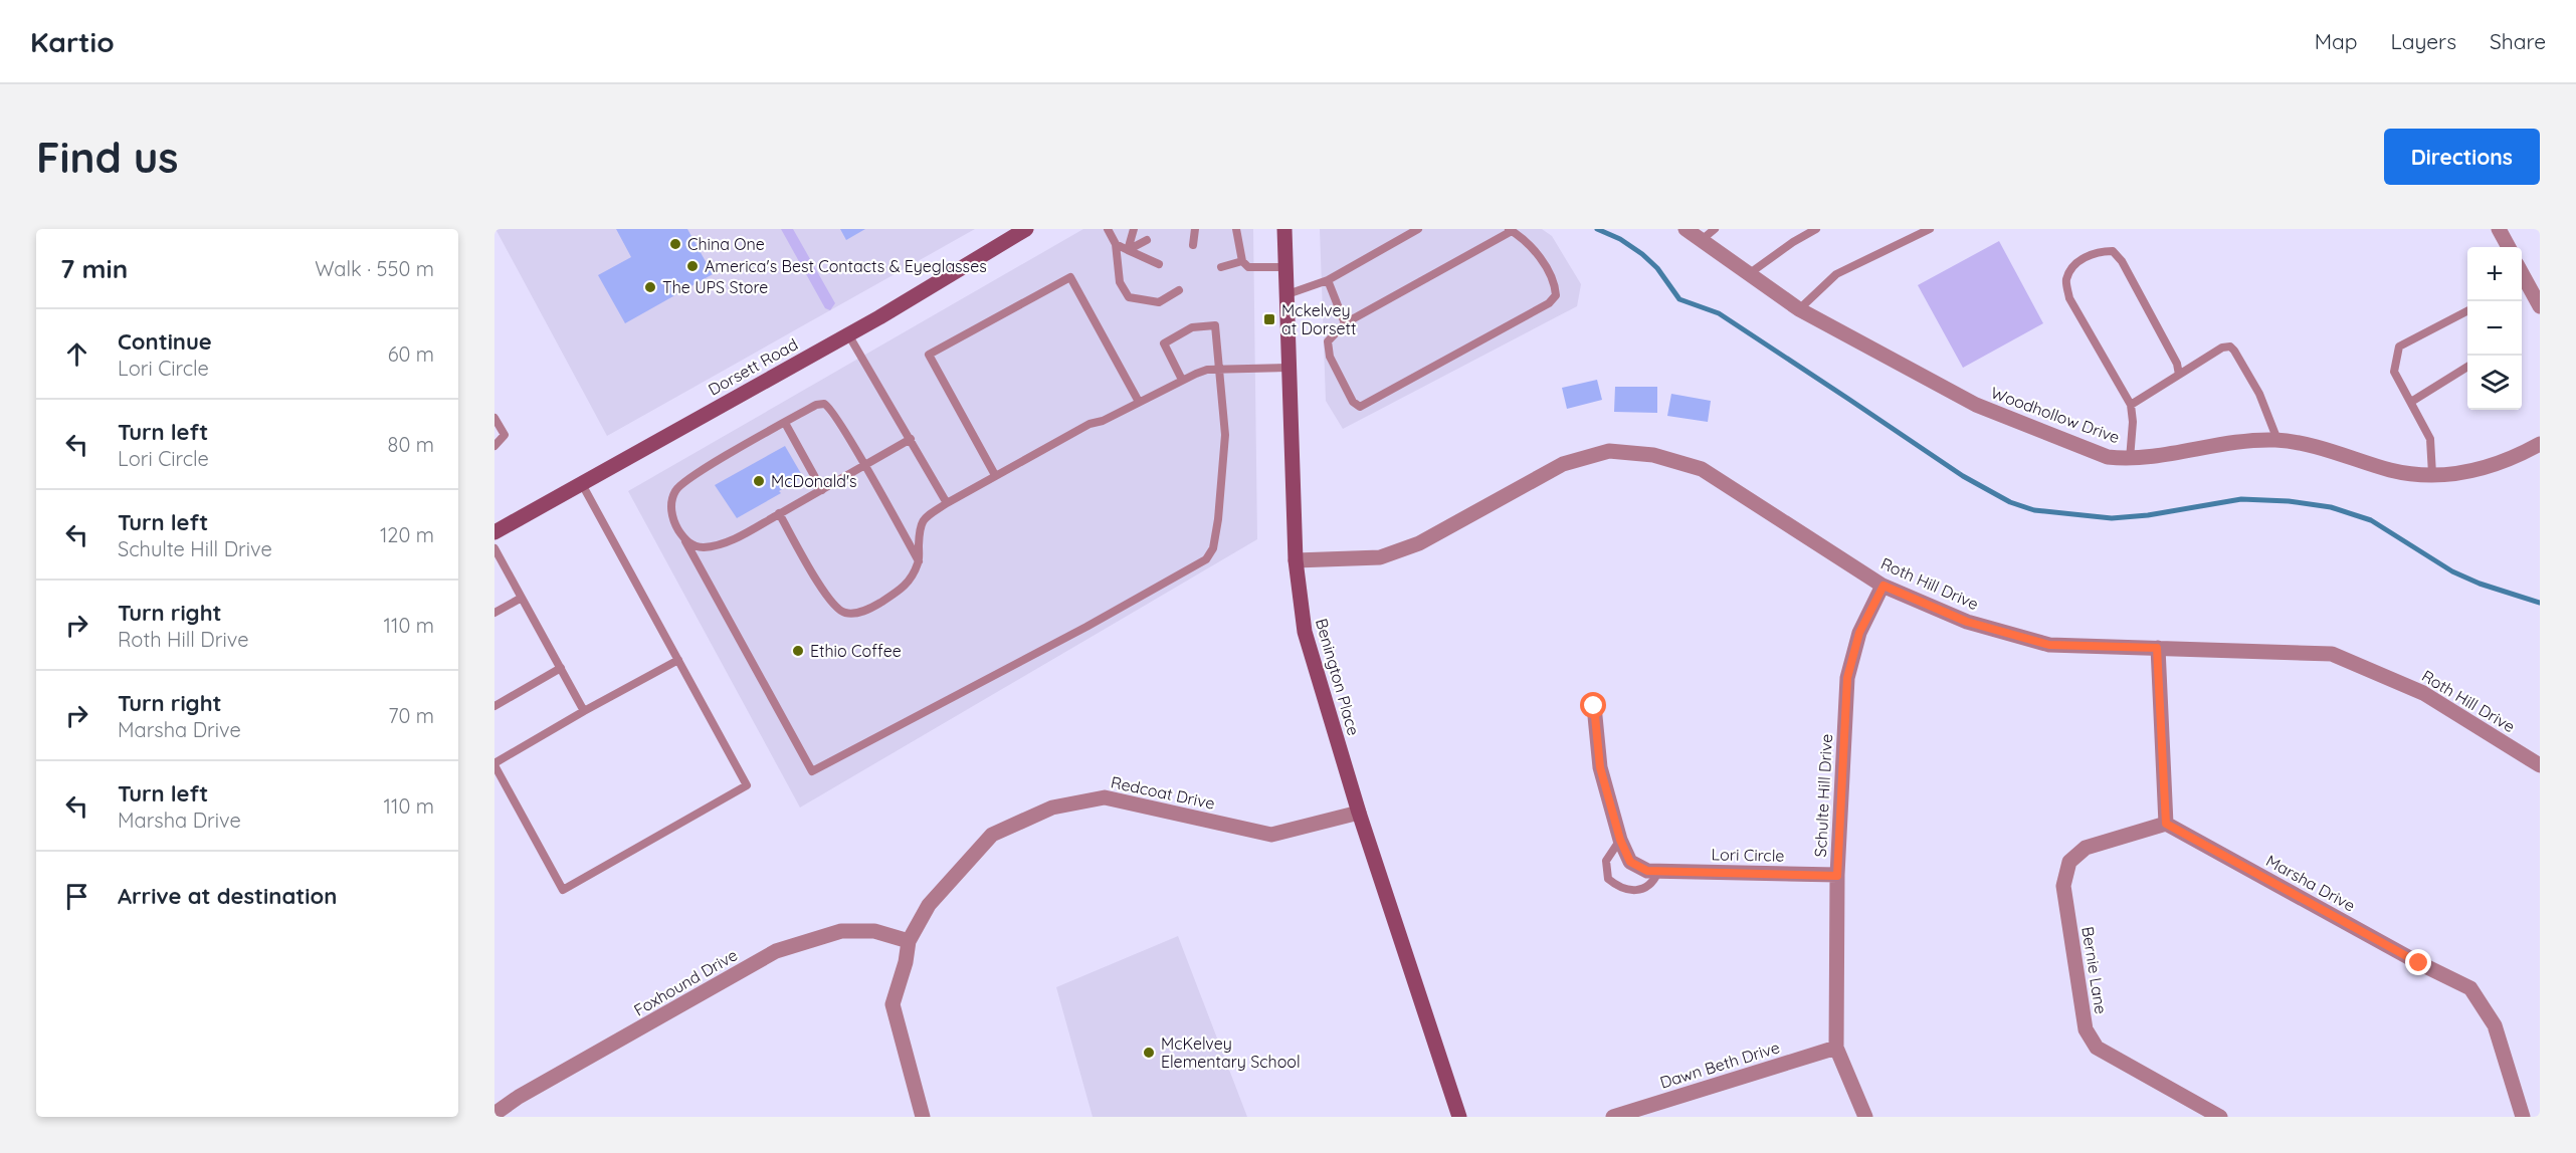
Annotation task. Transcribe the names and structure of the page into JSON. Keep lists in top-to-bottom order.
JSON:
{
  "streets": {
    "main road": ["Dorsett Road", "Benington Place"],
    "street": [
      "Woodhollow Drive",
      "Roth Hill Drive",
      "Redcoat Drive",
      "Schulte Hill Drive",
      "Lori Circle",
      "Marsha Drive",
      "Bernie Lane",
      "Foxhound Drive",
      "Dawn Beth Drive"
    ]
  },
  "crossings": [
    ["Roth Hill Drive", "Benington Place"],
    ["Roth Hill Drive", "Schulte Hill Drive"],
    ["Benington Place", "Redcoat Drive"],
    ["Redcoat Drive", "Foxhound Drive"],
    ["Schulte Hill Drive", "Lori Circle"],
    ["Schulte Hill Drive", "Dawn Beth Drive"],
    ["Marsha Drive", "Bernie Lane"]
  ],
  "places": {
    "other": [
      "China One",
      "America's Best Contacts & Eyeglasses",
      "The UPS Store",
      "McDonald's",
      "Ethio Coffee",
      "McKelvey Elementary School"
    ],
    "transit": ["Mckelvey at Dorsett"]
  },
  "page": {
    "header": "Kartio",
    "nav": ["Map", "Layers", "Share"],
    "buttons": "Directions",
    "title": "Find us",
    "heading": ["7 min", "Walk · 550 m"],
    "map_buttons": ["+", "−"],
    "list": [
      ["Continue", "Lori Circle", "60 m"],
      ["Turn left", "Lori Circle", "80 m"],
      ["Turn left", "Schulte Hill Drive", "120 m"],
      ["Turn right", "Roth Hill Drive", "110 m"],
      ["Turn right", "Marsha Drive", "70 m"],
      ["Turn left", "Marsha Drive", "110 m"],
      "Arrive at destination"
    ]
  }
}
